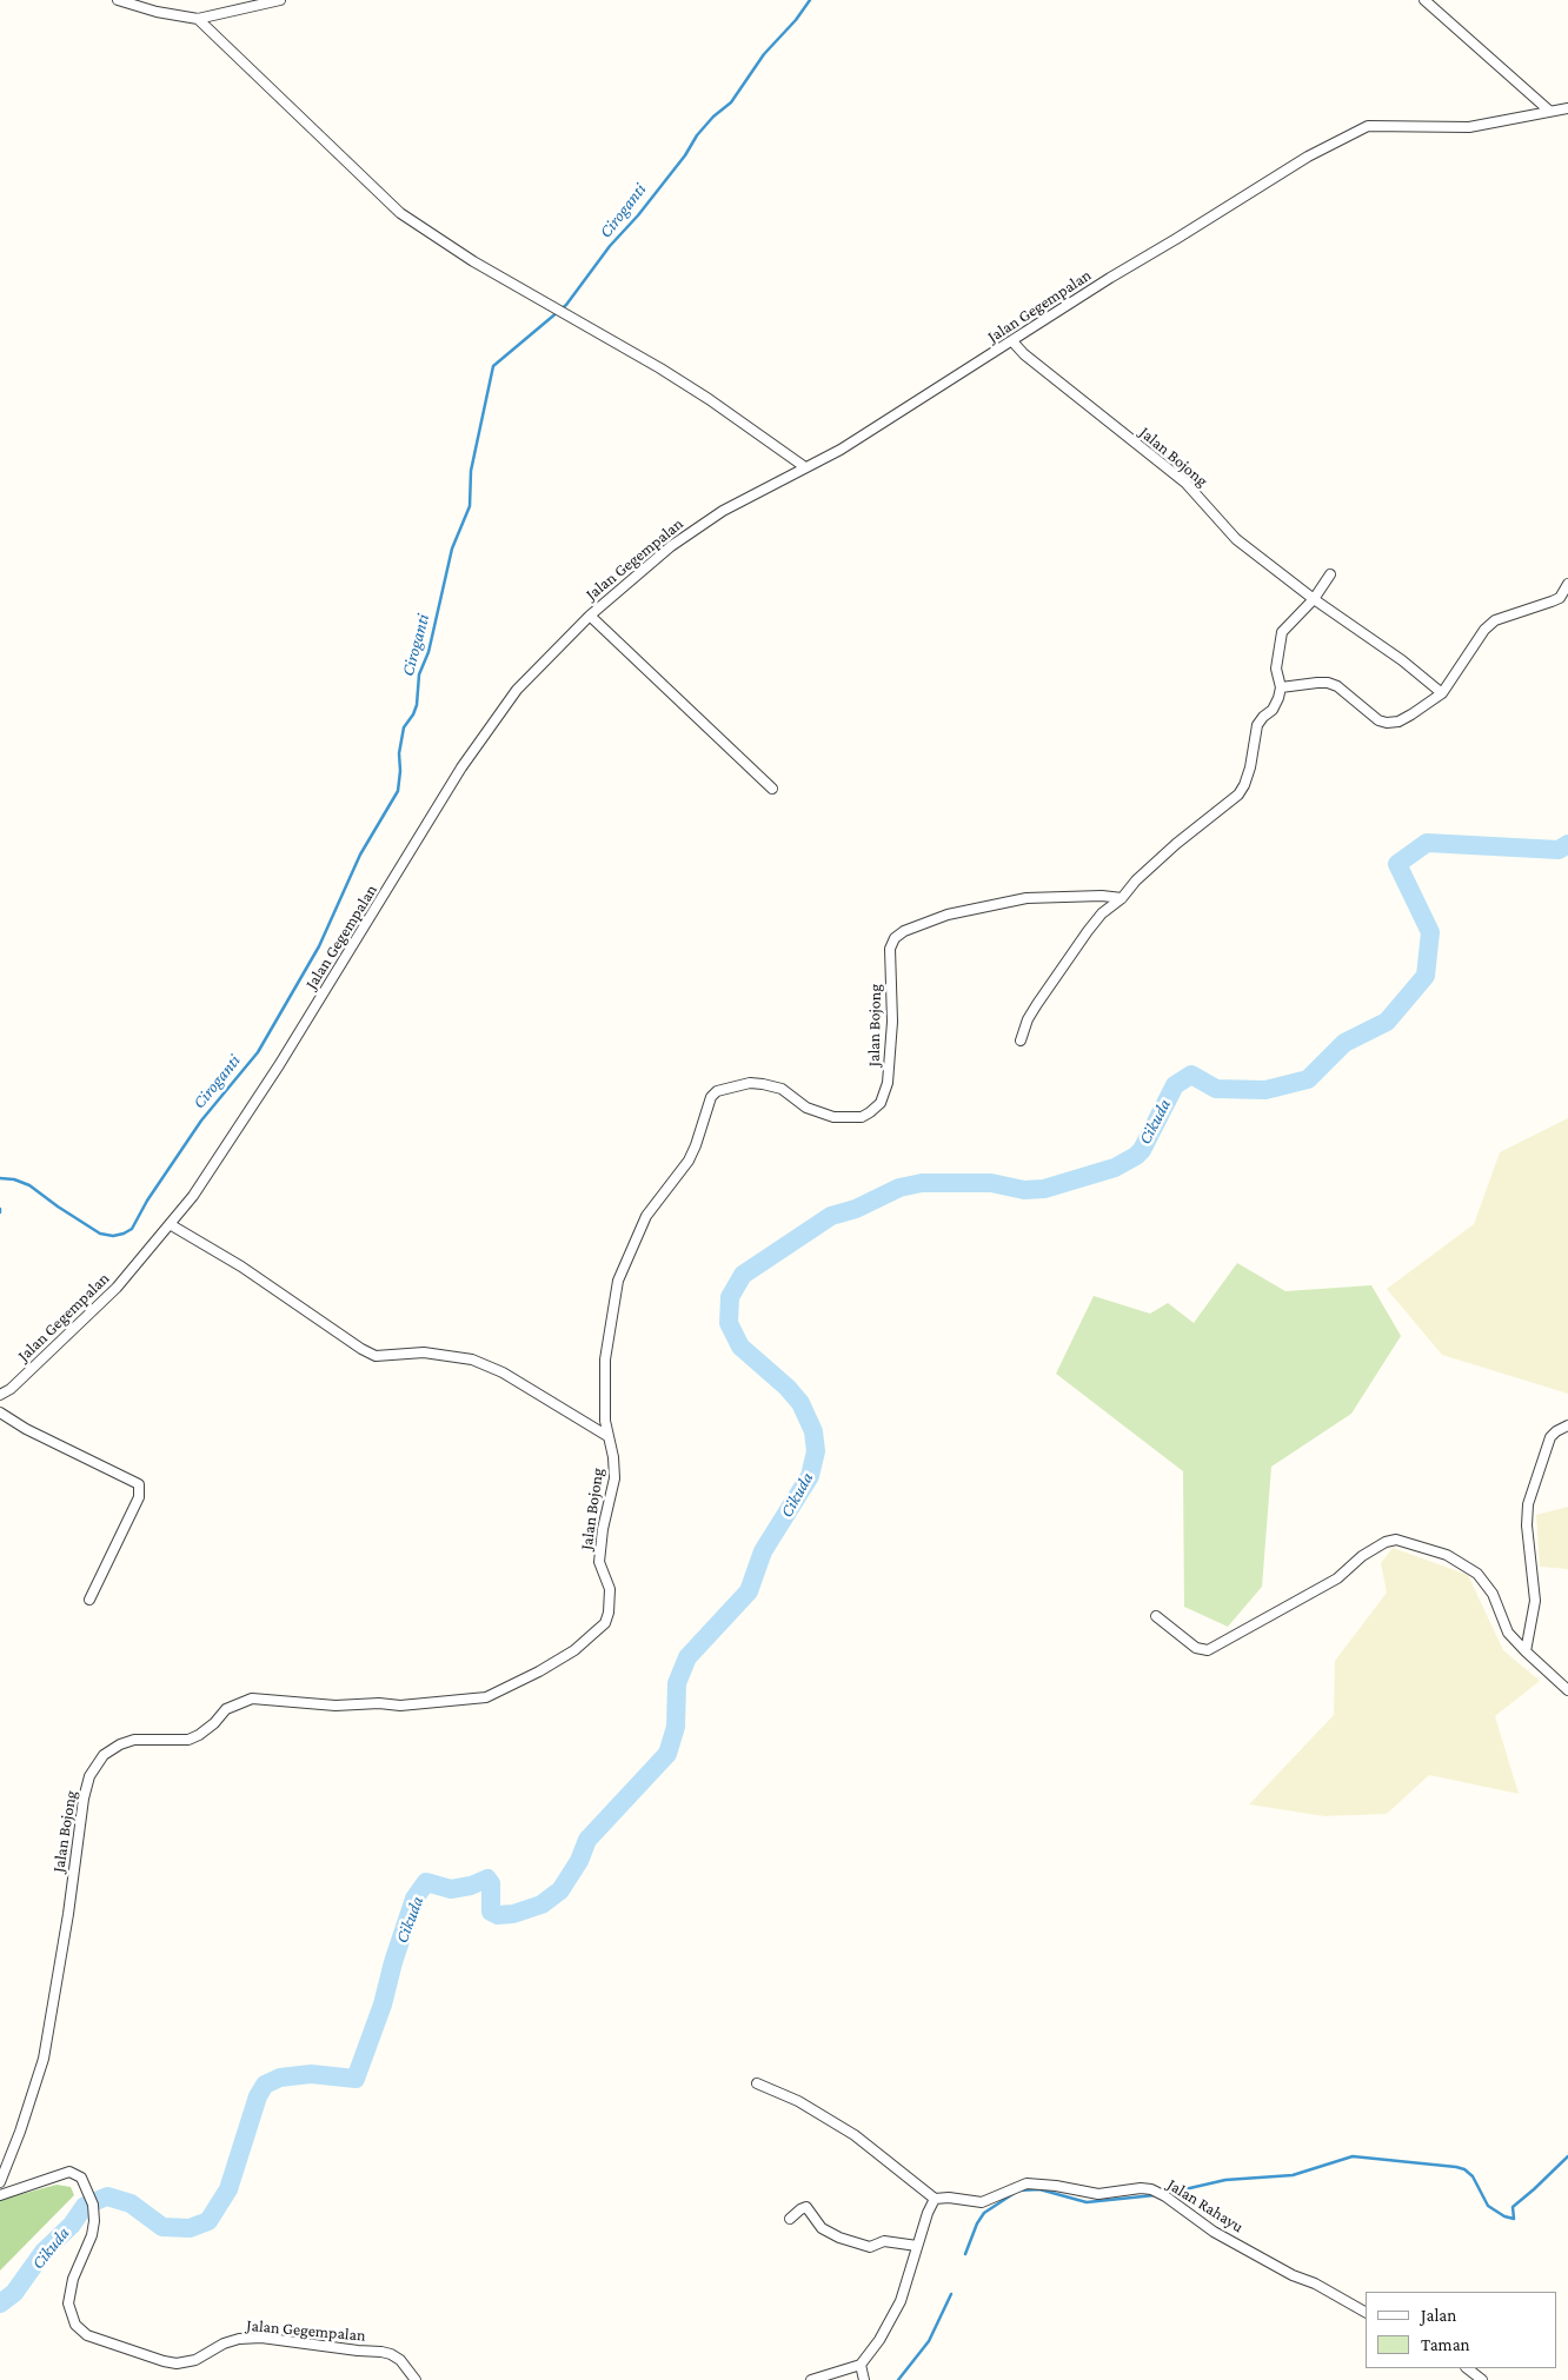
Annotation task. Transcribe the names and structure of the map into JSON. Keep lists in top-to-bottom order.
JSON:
{
  "streets": {
    "street": ["Jalan Gegempalan", "Jalan Bojong", "Jalan Rahayu"]
  },
  "crossings": [
    ["Jalan Gegempalan", "Jalan Bojong"]
  ],
  "water": ["Ciroganti", "Cikuda"],
  "legend": ["Jalan", "Taman"]
}
